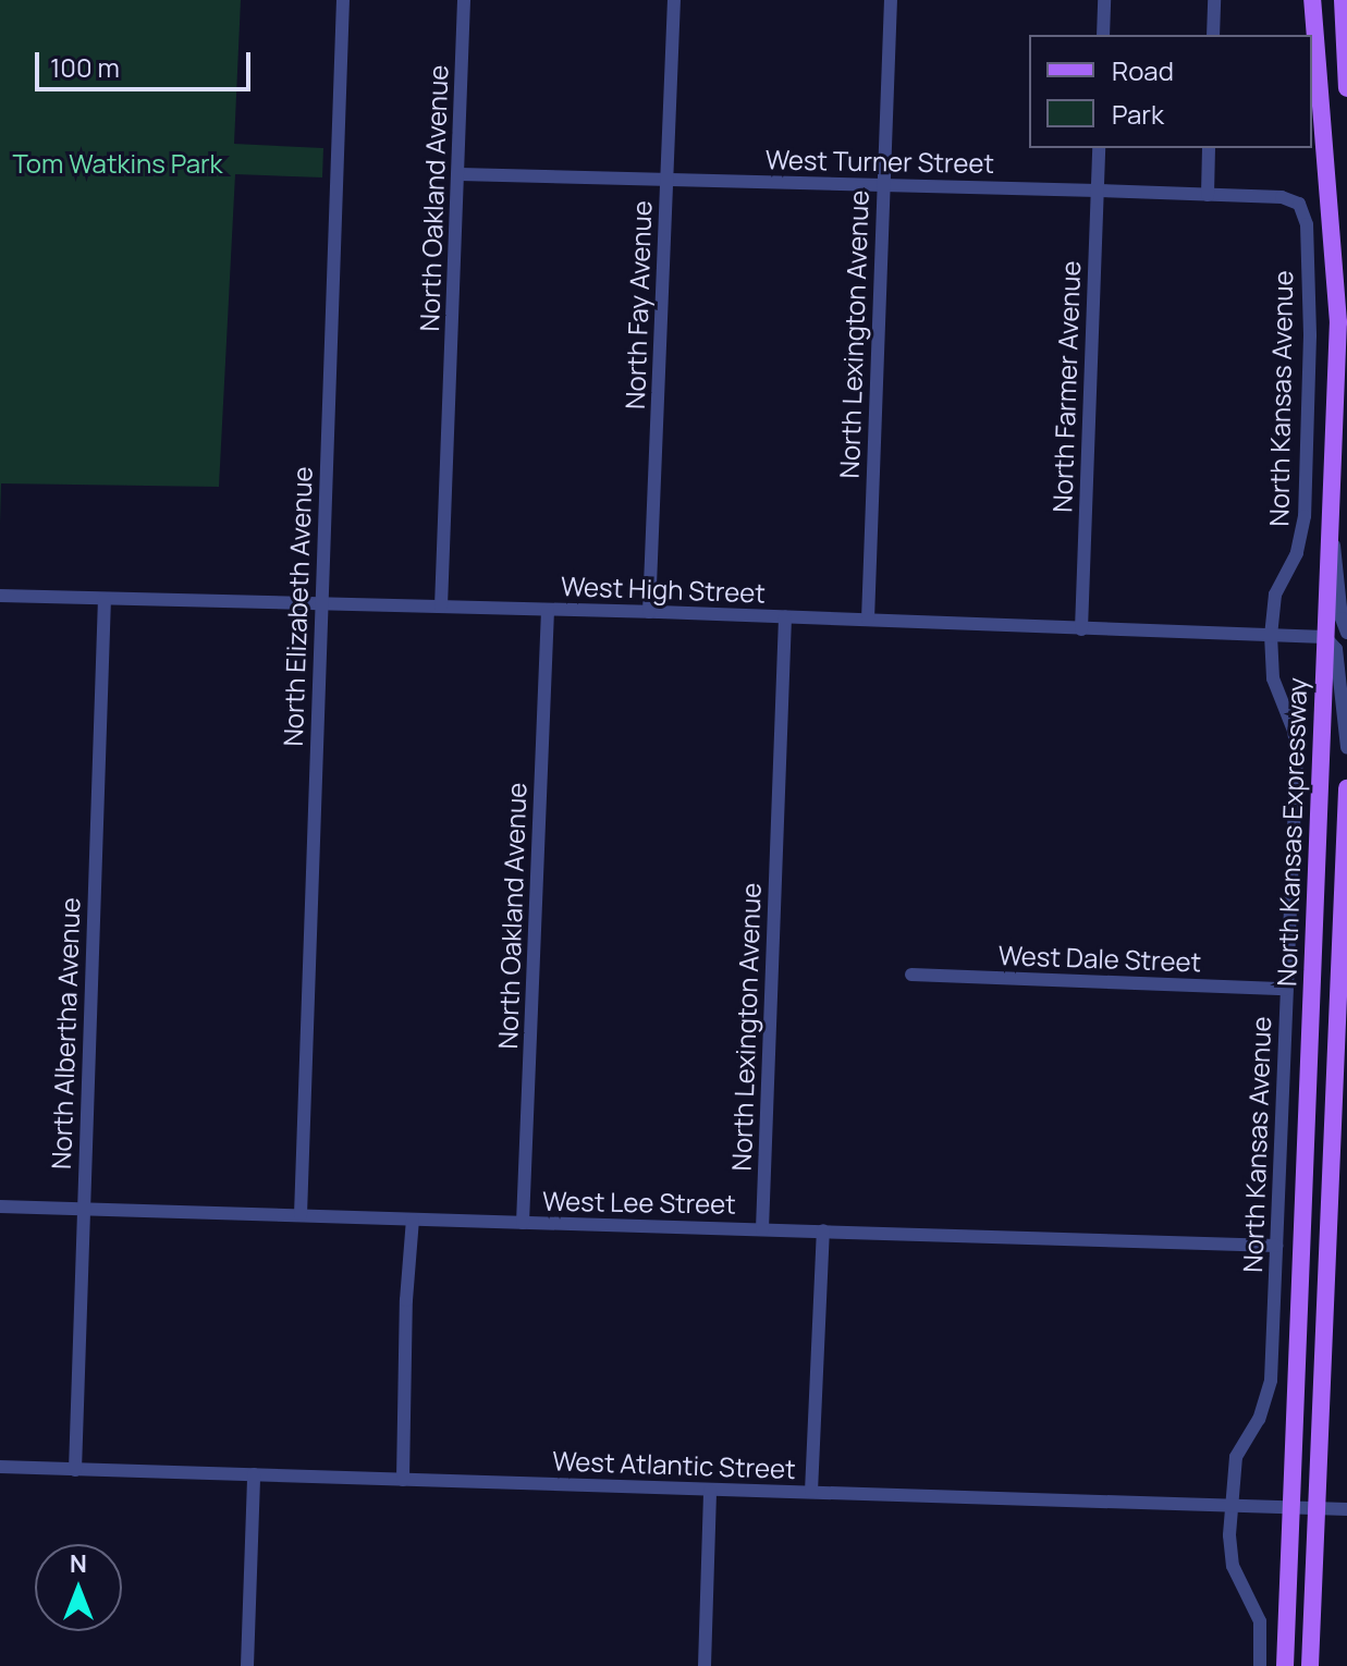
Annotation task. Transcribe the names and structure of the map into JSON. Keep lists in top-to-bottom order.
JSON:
{
  "streets": {
    "main road": ["North Kansas Expressway"],
    "street": [
      "West Turner Street",
      "North Oakland Avenue",
      "North Fay Avenue",
      "North Lexington Avenue",
      "North Farmer Avenue",
      "North Kansas Avenue",
      "West High Street",
      "North Elizabeth Avenue",
      "West Dale Street",
      "North Albertha Avenue",
      "West Lee Street",
      "West Atlantic Street"
    ]
  },
  "crossings": [
    ["West Turner Street", "North Oakland Avenue"],
    ["West Turner Street", "North Fay Avenue"],
    ["West Turner Street", "North Lexington Avenue"],
    ["West Turner Street", "North Farmer Avenue"],
    ["West Turner Street", "North Kansas Avenue"],
    ["North Oakland Avenue", "West High Street"],
    ["North Oakland Avenue", "West Lee Street"],
    ["North Fay Avenue", "West High Street"],
    ["North Lexington Avenue", "West High Street"],
    ["North Lexington Avenue", "West Lee Street"],
    ["North Farmer Avenue", "West High Street"],
    ["North Kansas Avenue", "West High Street"],
    ["North Kansas Avenue", "West Dale Street"],
    ["North Kansas Avenue", "West Lee Street"],
    ["North Kansas Avenue", "West Atlantic Street"],
    ["West High Street", "North Elizabeth Avenue"],
    ["West High Street", "North Kansas Expressway"],
    ["West High Street", "North Albertha Avenue"],
    ["North Elizabeth Avenue", "West Lee Street"],
    ["North Kansas Expressway", "West Atlantic Street"],
    ["North Albertha Avenue", "West Lee Street"],
    ["North Albertha Avenue", "West Atlantic Street"]
  ],
  "parks": ["Tom Watkins Park"],
  "legend": ["Road", "Park"],
  "scale_bar": "100 m",
  "north": "top"
}
